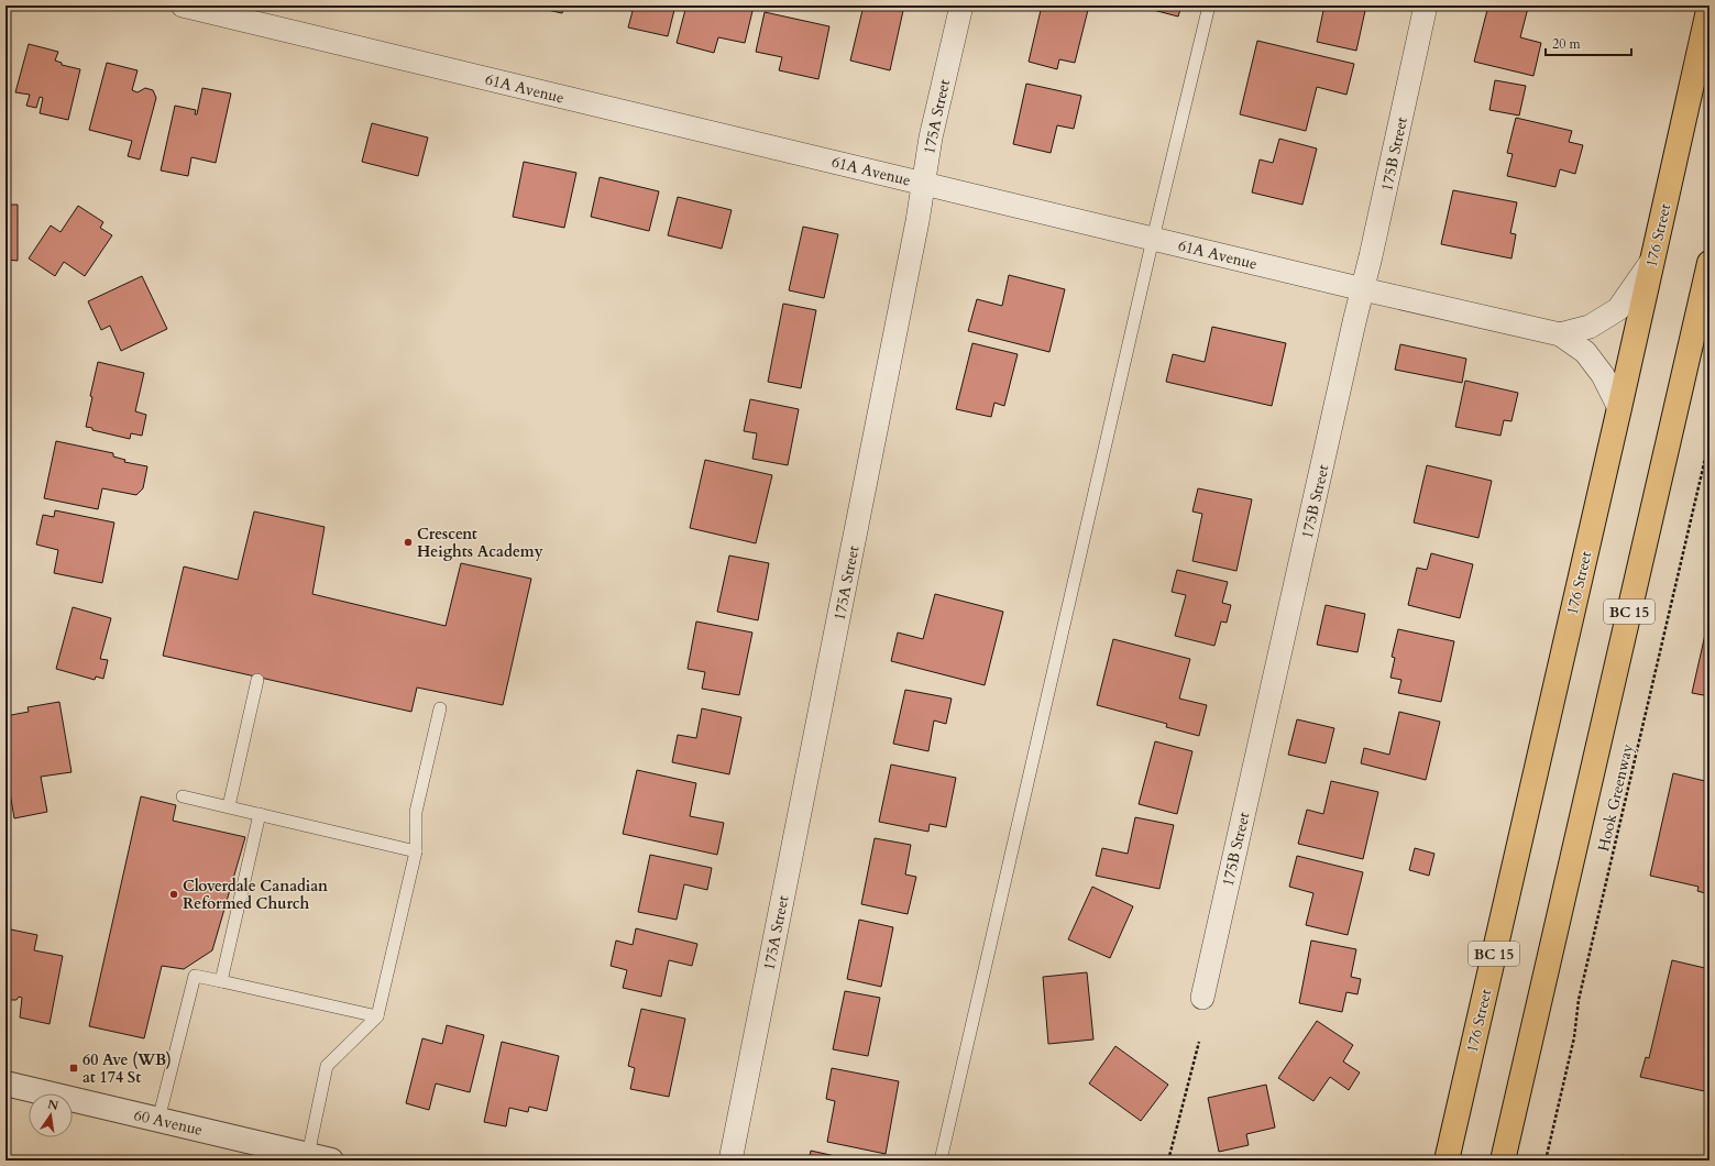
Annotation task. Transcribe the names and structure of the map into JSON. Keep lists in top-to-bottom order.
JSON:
{
  "streets": {
    "highway": ["176 Street", "BC 15"],
    "street": [
      "61A Avenue",
      "175A Street",
      "175B Street",
      "60 Avenue"
    ],
    "path": ["Hook Greenway"]
  },
  "crossings": [
    ["61A Avenue", "175A Street"],
    ["61A Avenue", "175B Street"],
    ["61A Avenue", "176 Street"]
  ],
  "places": {
    "other": ["Crescent Heights Academy", "Cloverdale Canadian Reformed Church"],
    "transit": ["60 Ave (WB) at 174 St"]
  },
  "scale_bar": "20 m",
  "north": "top"
}
